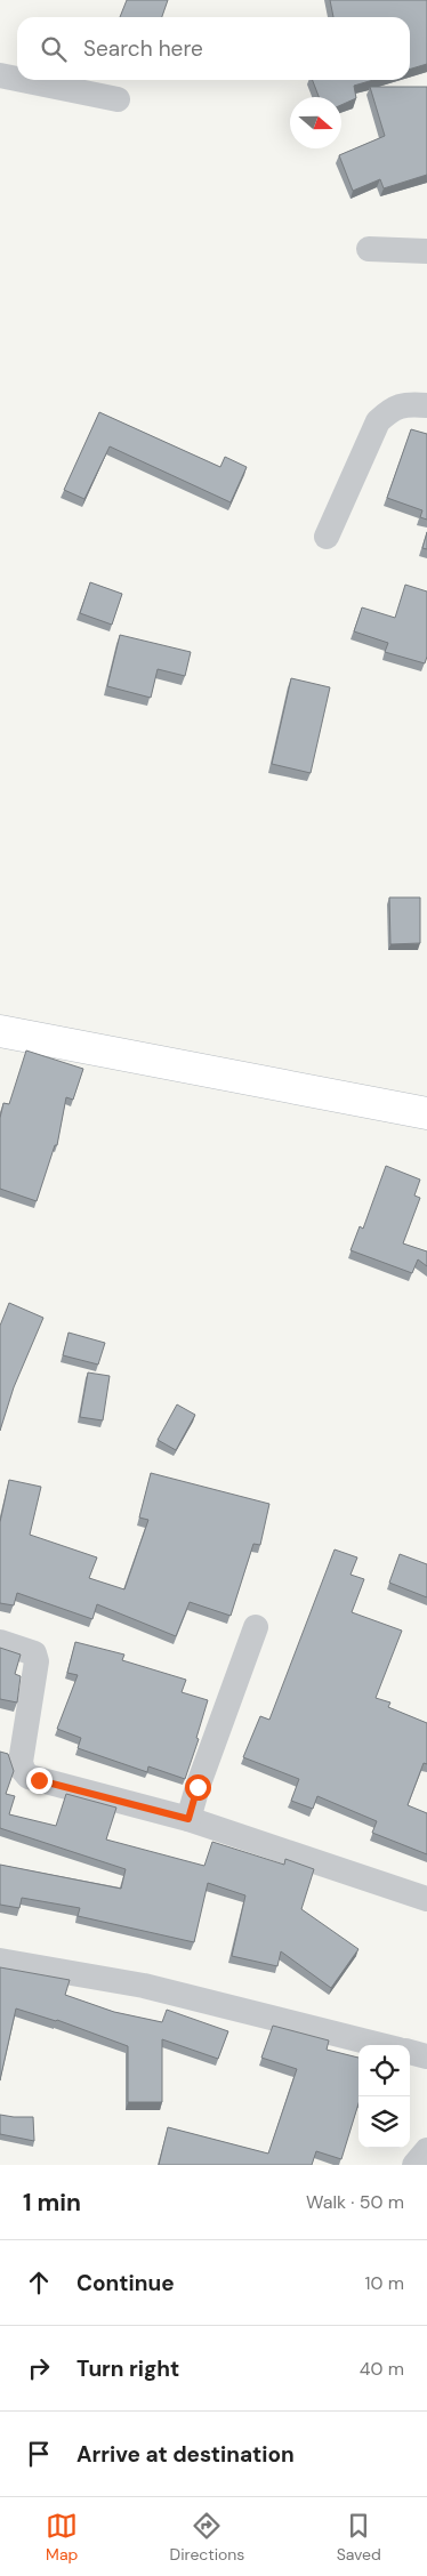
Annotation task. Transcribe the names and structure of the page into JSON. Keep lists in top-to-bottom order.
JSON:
{
  "north": "right",
  "page": {
    "search": "Search here",
    "heading": ["1 min", "Walk · 50 m"],
    "list": [
      ["Continue", "10 m"],
      ["Turn right", "40 m"],
      "Arrive at destination"
    ],
    "nav": ["Map", "Directions", "Saved"]
  }
}
